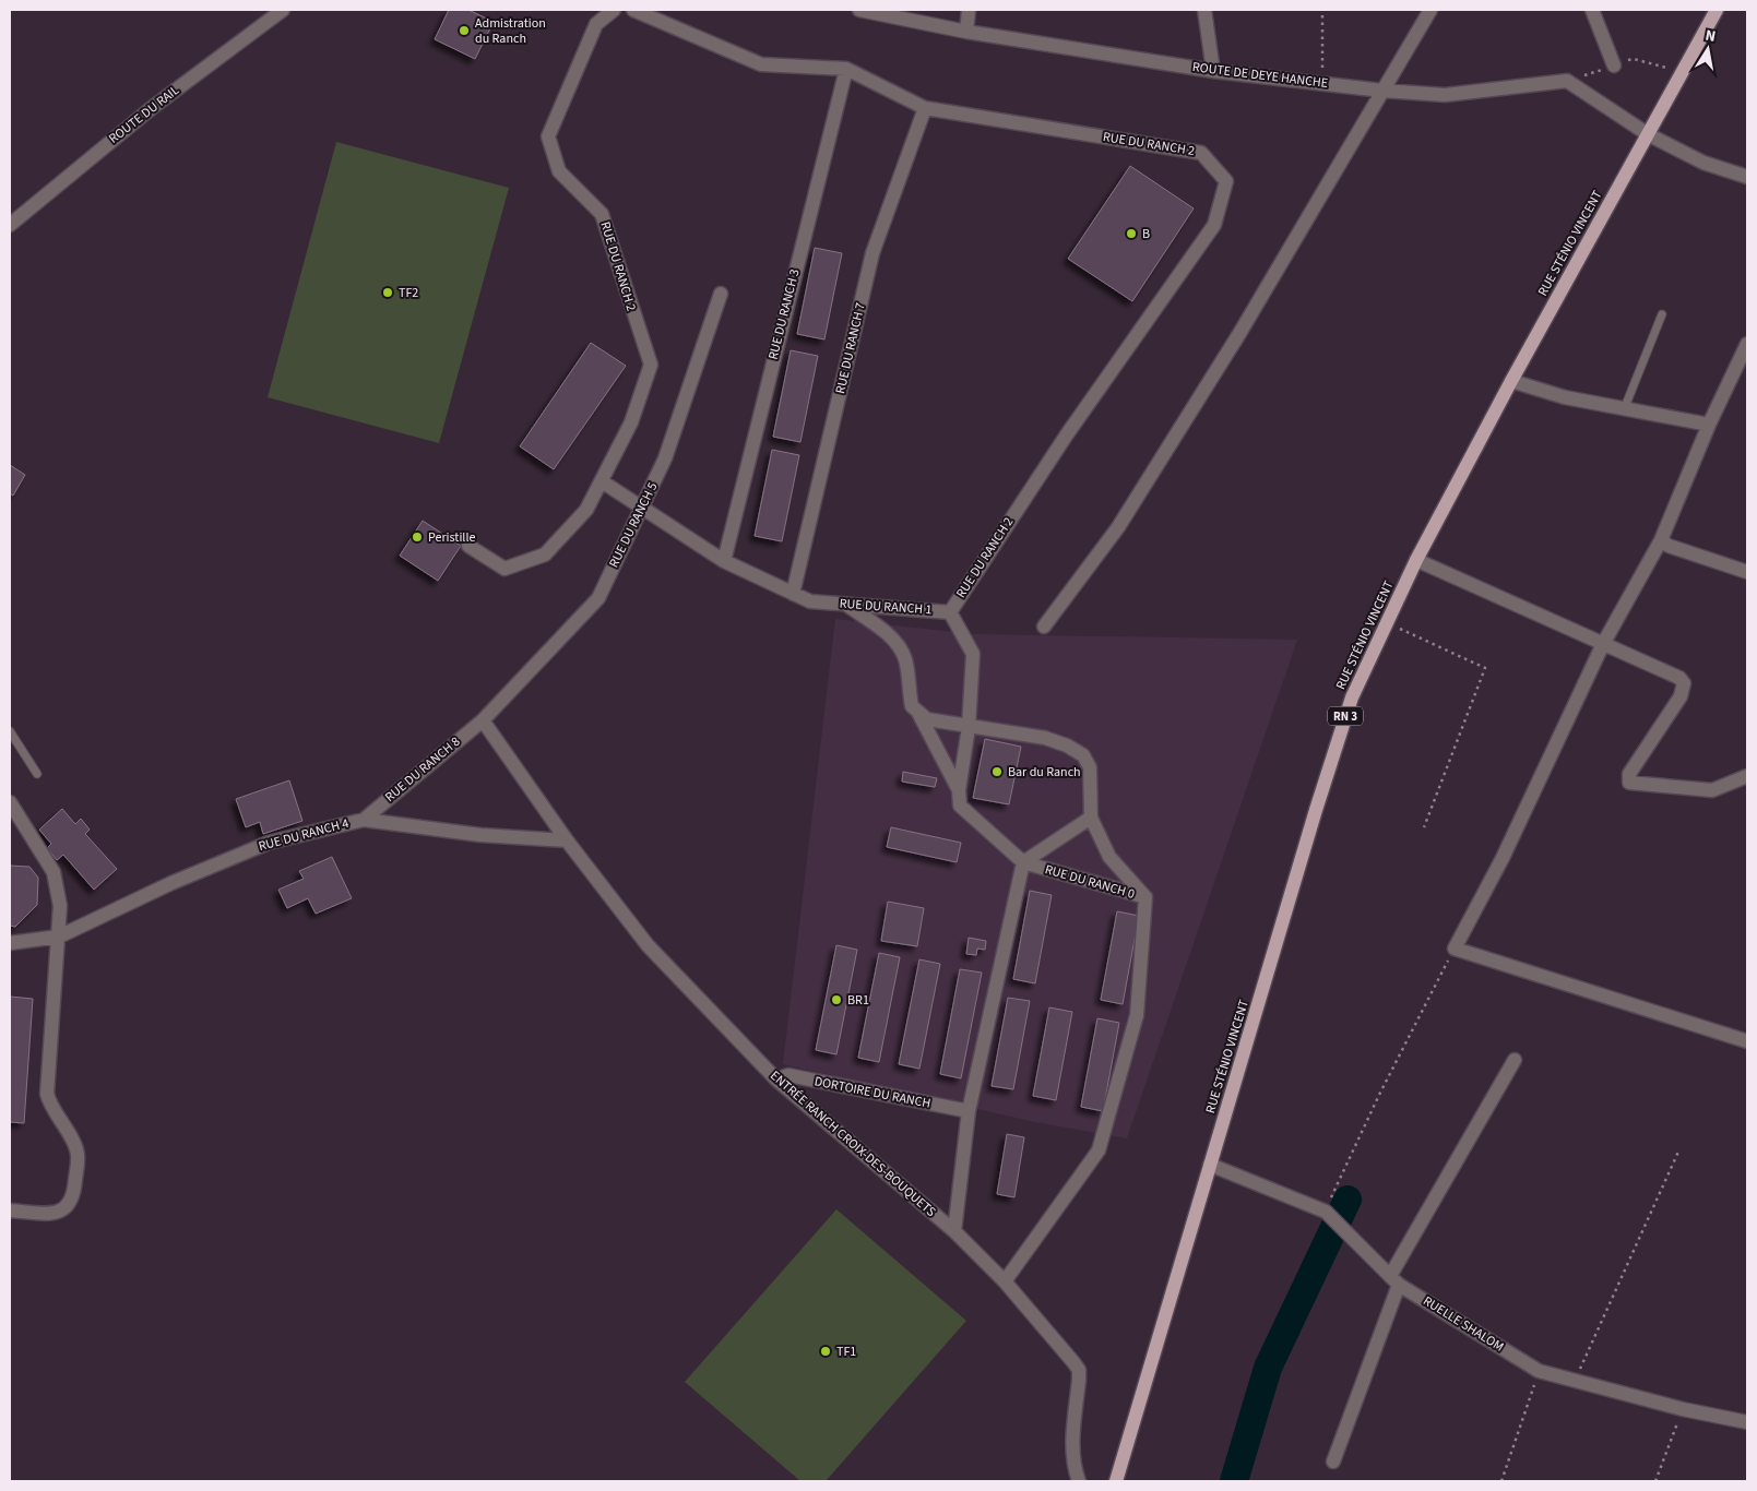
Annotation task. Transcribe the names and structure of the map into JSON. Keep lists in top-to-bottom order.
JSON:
{
  "streets": {
    "main road": ["RUE STÉNIO VINCENT", "RN 3"],
    "street": [
      "ROUTE DE DEYE HANCHE",
      "ROUTE DU RAIL",
      "RUE DU RANCH 2",
      "RUE DU RANCH 3",
      "RUE DU RANCH 7",
      "RUE DU RANCH 5",
      "RUE DU RANCH 1",
      "RUE DU RANCH 8",
      "RUE DU RANCH 4",
      "RUE DU RANCH 0",
      "DORTOIRE DU RANCH",
      "ENTRÉE RANCH CROIX-DES-BOUQUETS",
      "RUELLE SHALOM"
    ]
  },
  "crossings": [
    ["ROUTE DE DEYE HANCHE", "RUE STÉNIO VINCENT"],
    ["RUE DU RANCH 2", "RUE DU RANCH 3"],
    ["RUE DU RANCH 2", "RUE DU RANCH 7"],
    ["RUE DU RANCH 2", "RUE DU RANCH 1"],
    ["RUE STÉNIO VINCENT", "RUELLE SHALOM"],
    ["RUE DU RANCH 3", "RUE DU RANCH 1"],
    ["RUE DU RANCH 7", "RUE DU RANCH 1"],
    ["RUE DU RANCH 5", "RUE DU RANCH 1"],
    ["RUE DU RANCH 5", "RUE DU RANCH 8"],
    ["RUE DU RANCH 5", "ENTRÉE RANCH CROIX-DES-BOUQUETS"],
    ["RUE DU RANCH 1", "RUE DU RANCH 0"],
    ["RUE DU RANCH 8", "RUE DU RANCH 4"],
    ["RUE DU RANCH 8", "ENTRÉE RANCH CROIX-DES-BOUQUETS"],
    ["RUE DU RANCH 4", "ENTRÉE RANCH CROIX-DES-BOUQUETS"],
    ["RUE DU RANCH 0", "ENTRÉE RANCH CROIX-DES-BOUQUETS"],
    ["DORTOIRE DU RANCH", "ENTRÉE RANCH CROIX-DES-BOUQUETS"]
  ],
  "places": [
    "Admistration du Ranch",
    "B",
    "TF2",
    "Peristille",
    "Bar du Ranch",
    "BR1",
    "TF1"
  ],
  "north": "top"
}
